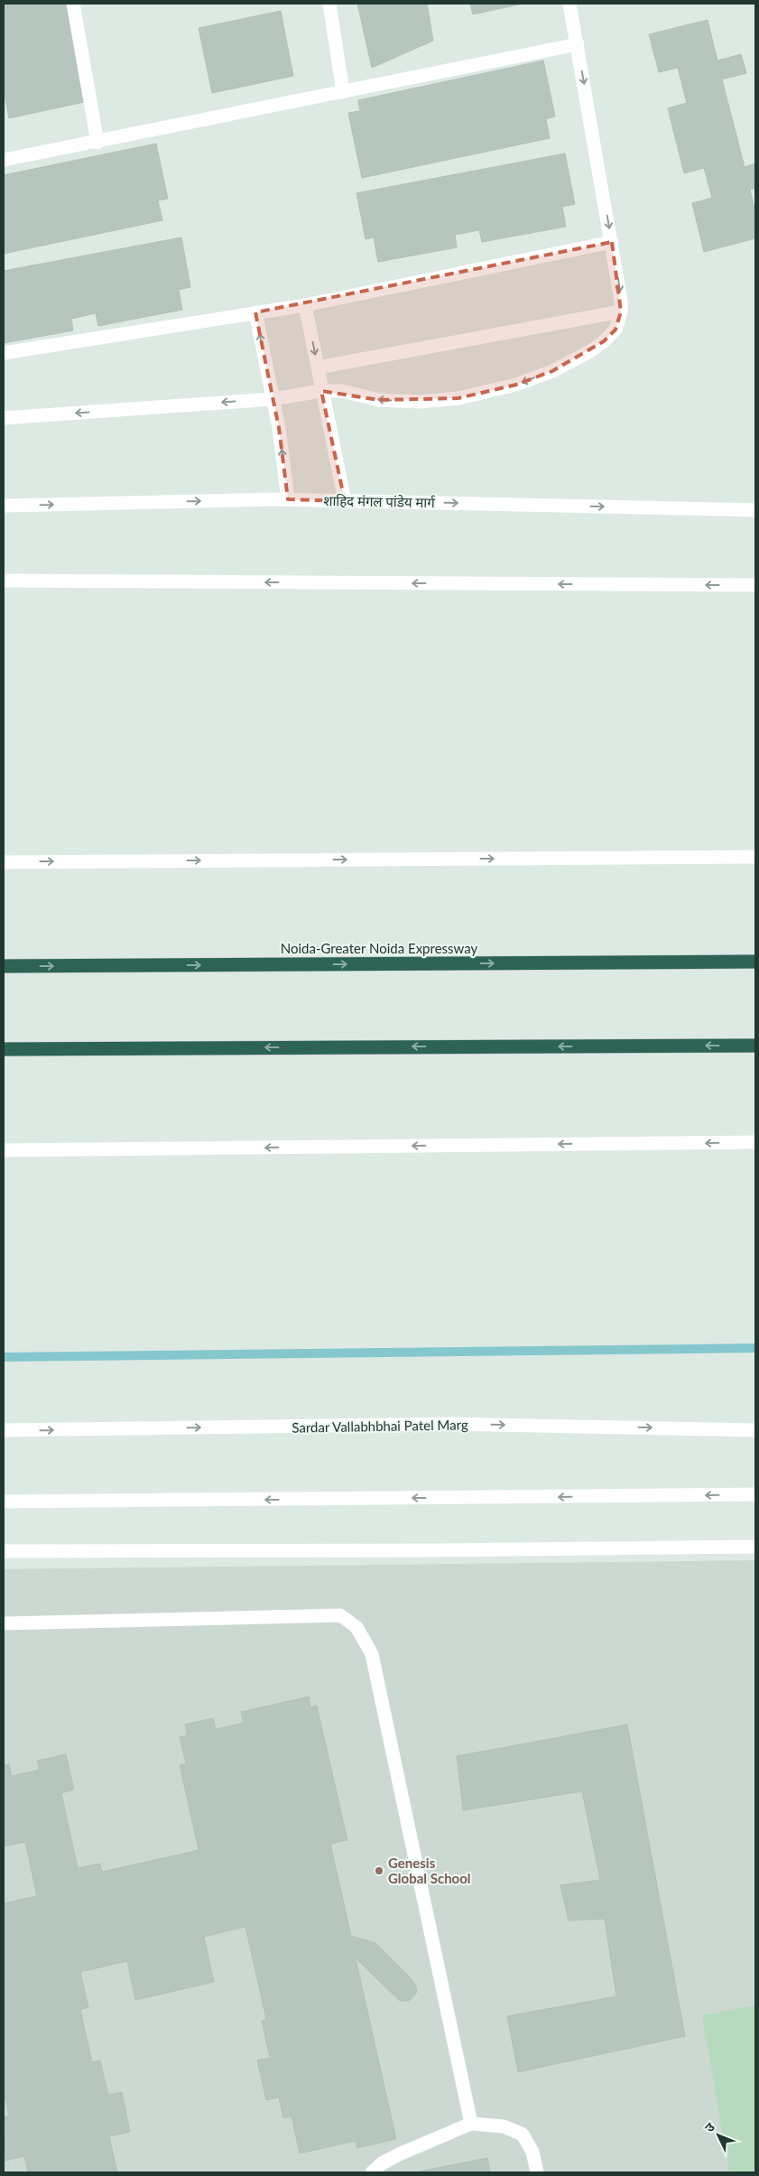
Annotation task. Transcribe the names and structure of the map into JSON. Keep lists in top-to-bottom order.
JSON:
{
  "streets": {
    "highway": ["Noida-Greater Noida Expressway"],
    "street": ["शाहिद मंगल पांडेय मार्ग", "Sardar Vallabhbhai Patel Marg"]
  },
  "places": ["Genesis Global School"],
  "north": "top left"
}
